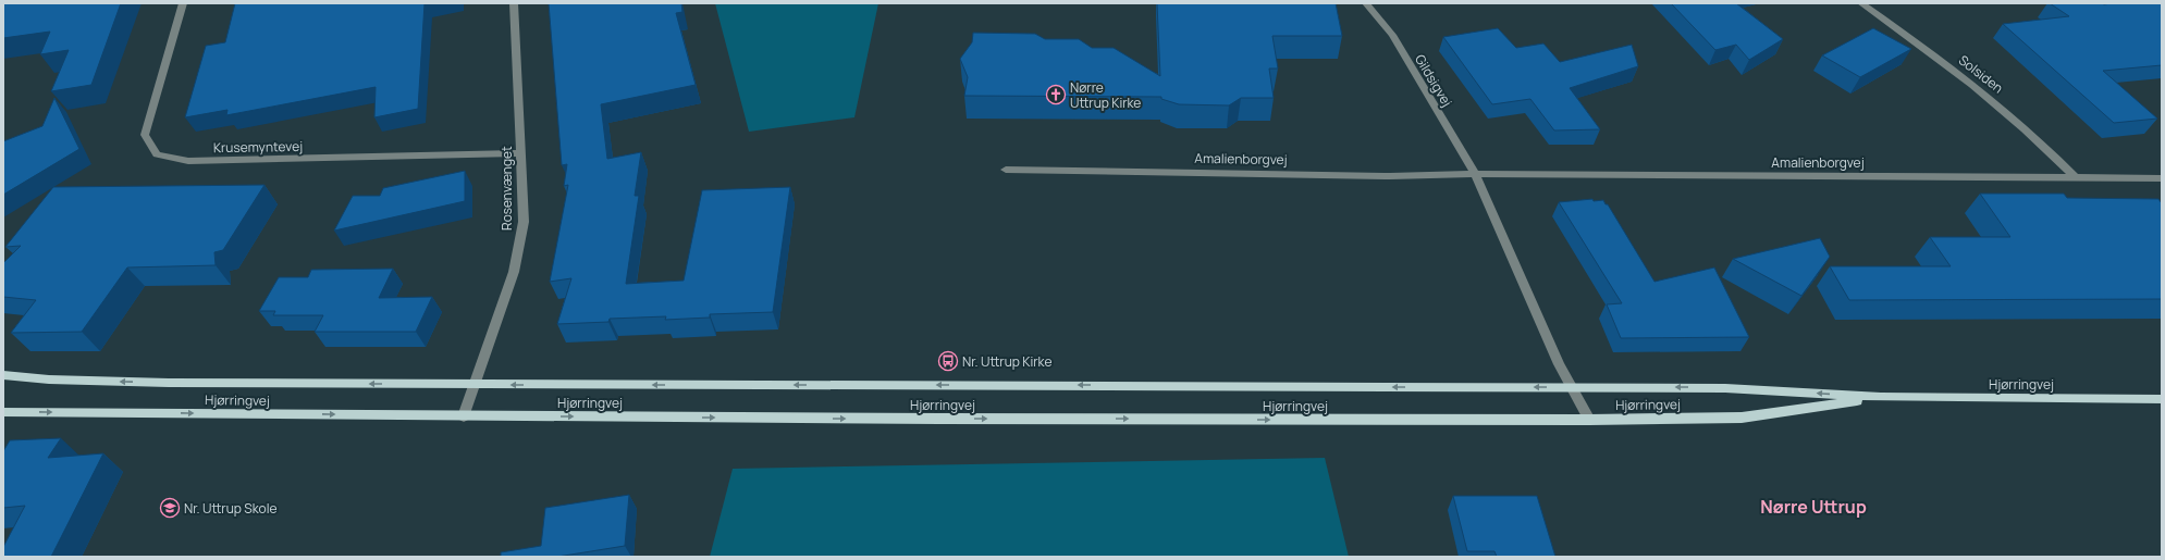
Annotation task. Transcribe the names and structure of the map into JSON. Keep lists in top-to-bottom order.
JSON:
{
  "streets": {
    "main road": ["Hjørringvej"],
    "street": [
      "Solsiden",
      "Gildsigvej",
      "Krusemyntevej",
      "Amalienborgvej",
      "Rosenvænget"
    ]
  },
  "crossings": [
    ["Solsiden", "Amalienborgvej"],
    ["Gildsigvej", "Amalienborgvej"],
    ["Krusemyntevej", "Rosenvænget"],
    ["Rosenvænget", "Hjørringvej"]
  ],
  "districts": ["Nørre Uttrup"],
  "places": {
    "church": ["Nørre Uttrup Kirke"],
    "bus stop": ["Nr. Uttrup Kirke"],
    "school or university": ["Nr. Uttrup Skole"]
  }
}
